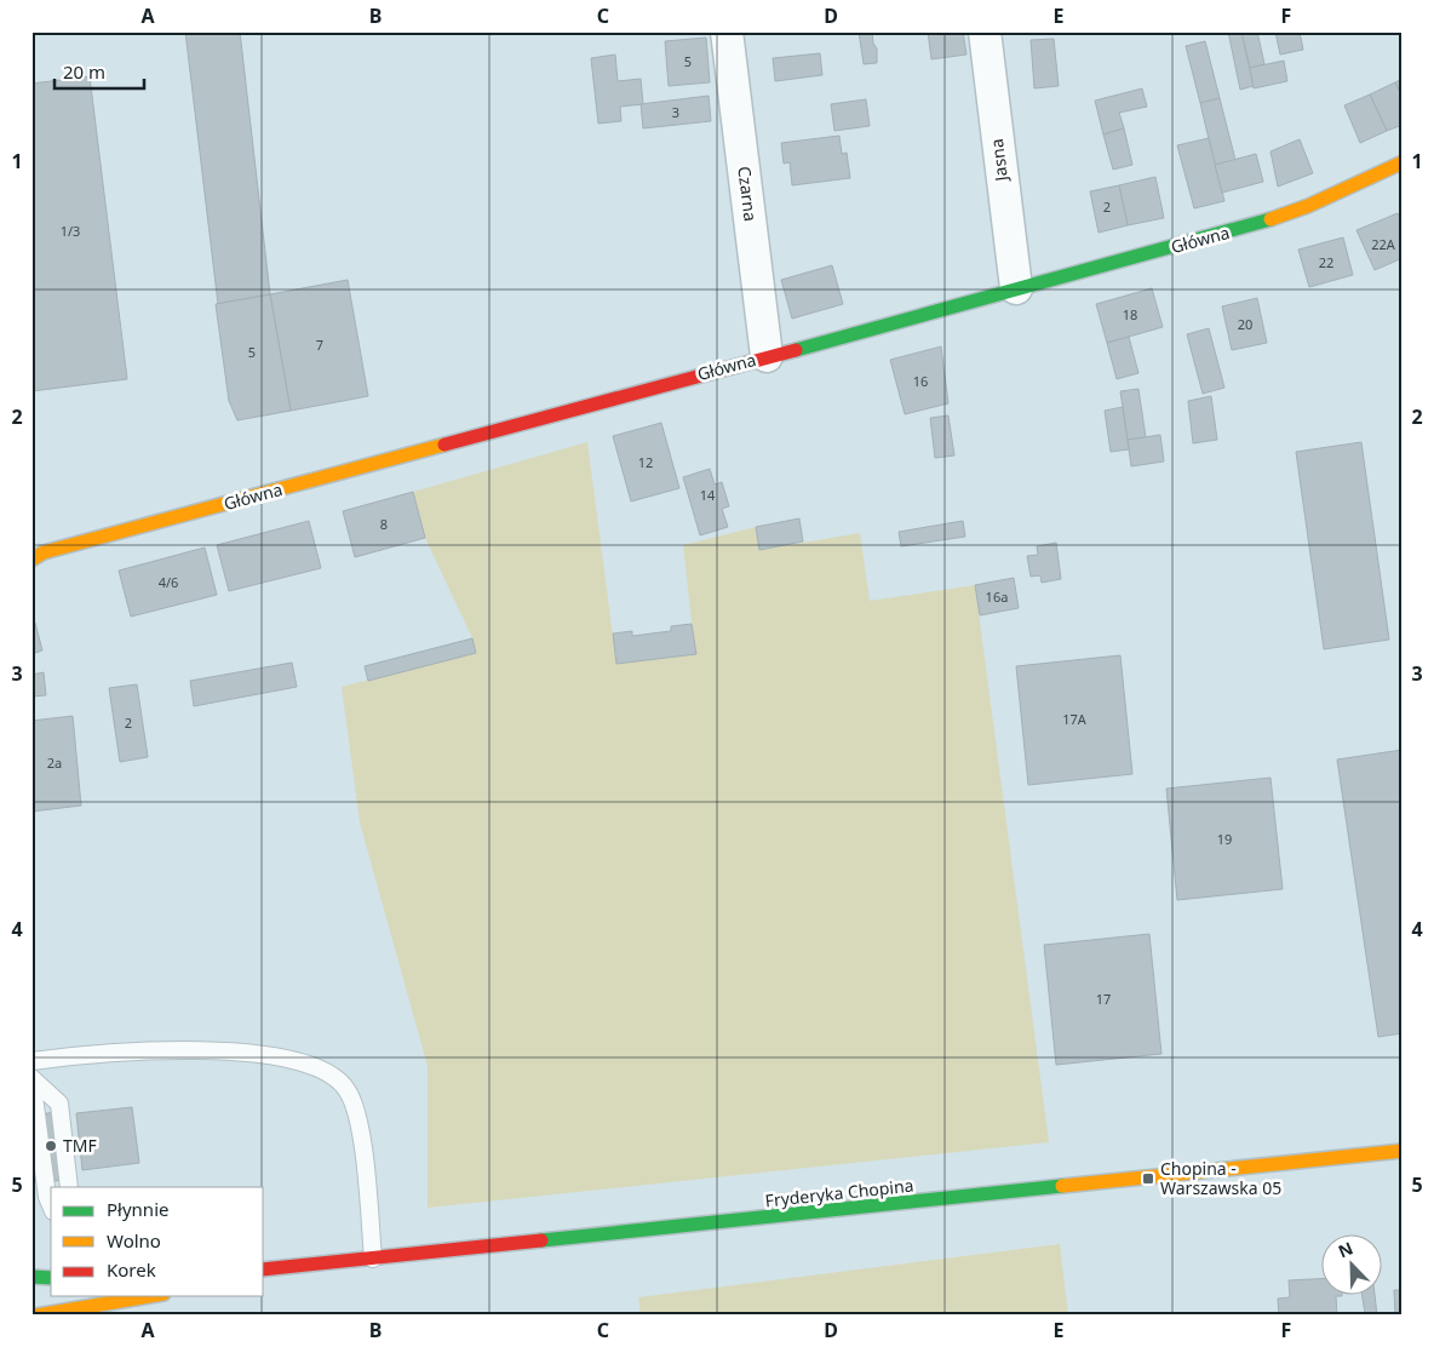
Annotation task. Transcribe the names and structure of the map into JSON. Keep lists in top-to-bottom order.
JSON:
{
  "streets": {
    "street": [
      "Jasna",
      "Czarna",
      "Główna",
      "Fryderyka Chopina"
    ]
  },
  "crossings": [
    ["Jasna", "Główna"],
    ["Czarna", "Główna"]
  ],
  "places": {
    "other": ["TMF"],
    "transit": ["Chopina - Warszawska 05"]
  },
  "house_numbers": [
    "5",
    "3",
    "2",
    "1/3",
    "22A",
    "22",
    "18",
    "20",
    "7",
    "5",
    "16",
    "12",
    "14",
    "8",
    "4/6",
    "16a",
    "17A",
    "2",
    "2a",
    "19",
    "17"
  ],
  "legend": ["Płynnie", "Wolno", "Korek"],
  "scale_bar": "20 m",
  "north": "top left",
  "grid": {
    "columns": [
      "A",
      "B",
      "C",
      "D",
      "E",
      "F"
    ],
    "rows": [
      "1",
      "2",
      "3",
      "4",
      "5"
    ]
  }
}
